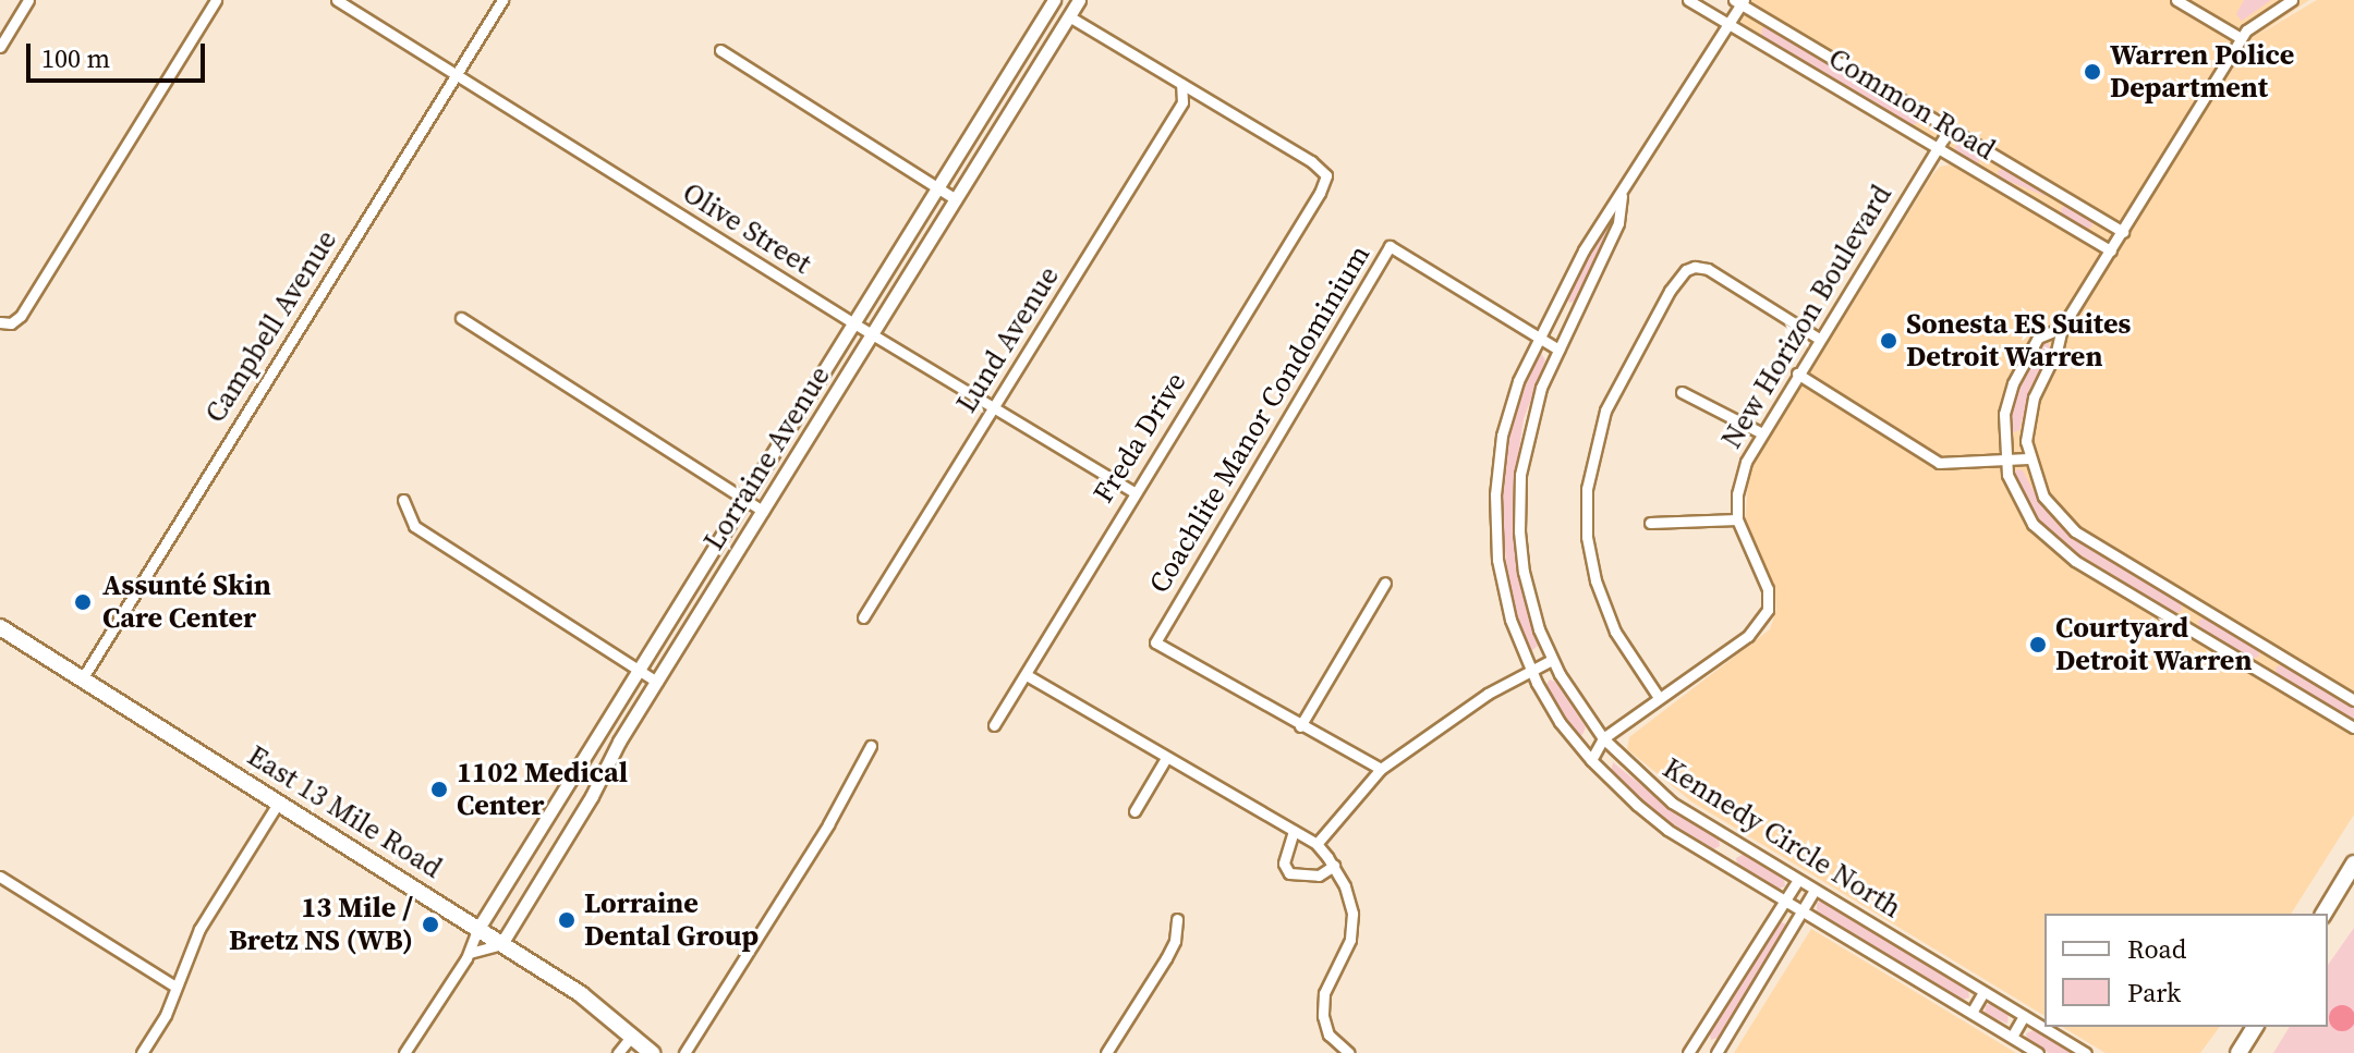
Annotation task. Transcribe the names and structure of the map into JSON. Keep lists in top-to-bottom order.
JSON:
{
  "streets": {
    "main road": ["East 13 Mile Road"],
    "street": [
      "Common Road",
      "Olive Street",
      "New Horizon Boulevard",
      "Campbell Avenue",
      "Lund Avenue",
      "Coachlite Manor Condominium",
      "Freda Drive",
      "Lorraine Avenue",
      "Kennedy Circle North"
    ]
  },
  "crossings": [
    ["Common Road", "New Horizon Boulevard"],
    ["Common Road", "Kennedy Circle North"],
    ["Olive Street", "Campbell Avenue"],
    ["Olive Street", "Lund Avenue"],
    ["Olive Street", "Freda Drive"],
    ["Olive Street", "Lorraine Avenue"],
    ["New Horizon Boulevard", "Kennedy Circle North"],
    ["Campbell Avenue", "East 13 Mile Road"],
    ["Lund Avenue", "Freda Drive"],
    ["Coachlite Manor Condominium", "Kennedy Circle North"],
    ["Lorraine Avenue", "East 13 Mile Road"]
  ],
  "places": [
    "Warren Police Department",
    "Sonesta ES Suites Detroit Warren",
    "Assunté Skin Care Center",
    "Courtyard Detroit Warren",
    "1102 Medical Center",
    "Lorraine Dental Group",
    "13 Mile / Bretz NS (WB)"
  ],
  "legend": ["Road", "Park"],
  "scale_bar": "100 m"
}
